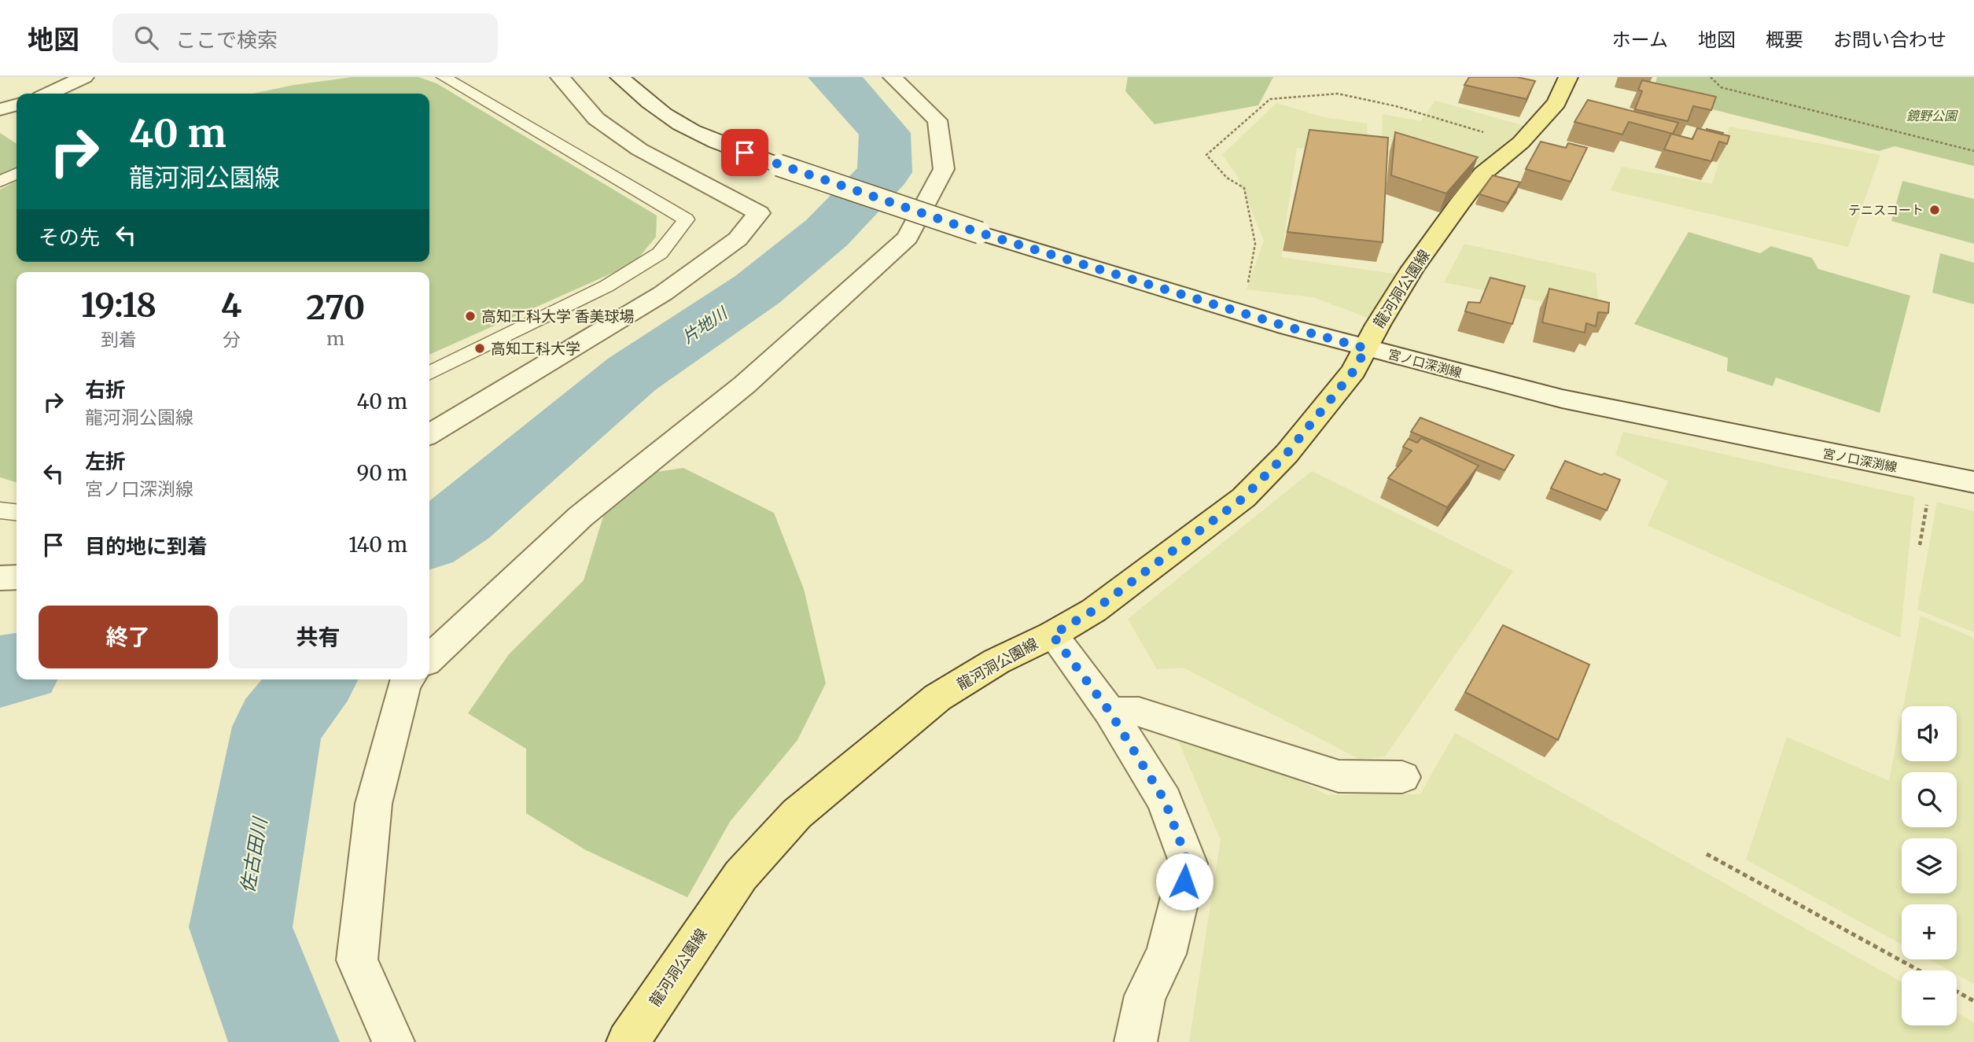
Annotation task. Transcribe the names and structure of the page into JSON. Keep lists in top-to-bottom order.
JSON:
{
  "streets": {
    "main road": ["龍河洞公園線"],
    "street": ["宮ノ口深渕線"]
  },
  "crossings": [
    ["龍河洞公園線", "宮ノ口深渕線"]
  ],
  "water": ["片地川", "佐古田川"],
  "parks": ["鏡野公園"],
  "places": ["テニスコート", "高知工科大学 香美球場", "高知工科大学"],
  "page": {
    "header": "地図",
    "search": "ここで検索",
    "nav": [
      "ホーム",
      "地図",
      "概要",
      "お問い合わせ"
    ],
    "turn": ["40 m", "龍河洞公園線"],
    "then": "その先",
    "eta": [
      "19:18",
      "到着",
      "4",
      "分",
      "270",
      "m"
    ],
    "list": [
      {
        "name": "右折",
        "note": "龍河洞公園線",
        "value": "40 m"
      },
      {
        "name": "左折",
        "note": "宮ノ口深渕線",
        "value": "90 m"
      },
      {
        "name": "目的地に到着",
        "value": "140 m"
      }
    ],
    "buttons": ["終了", "共有"],
    "map_buttons": ["+", "−"]
  }
}
